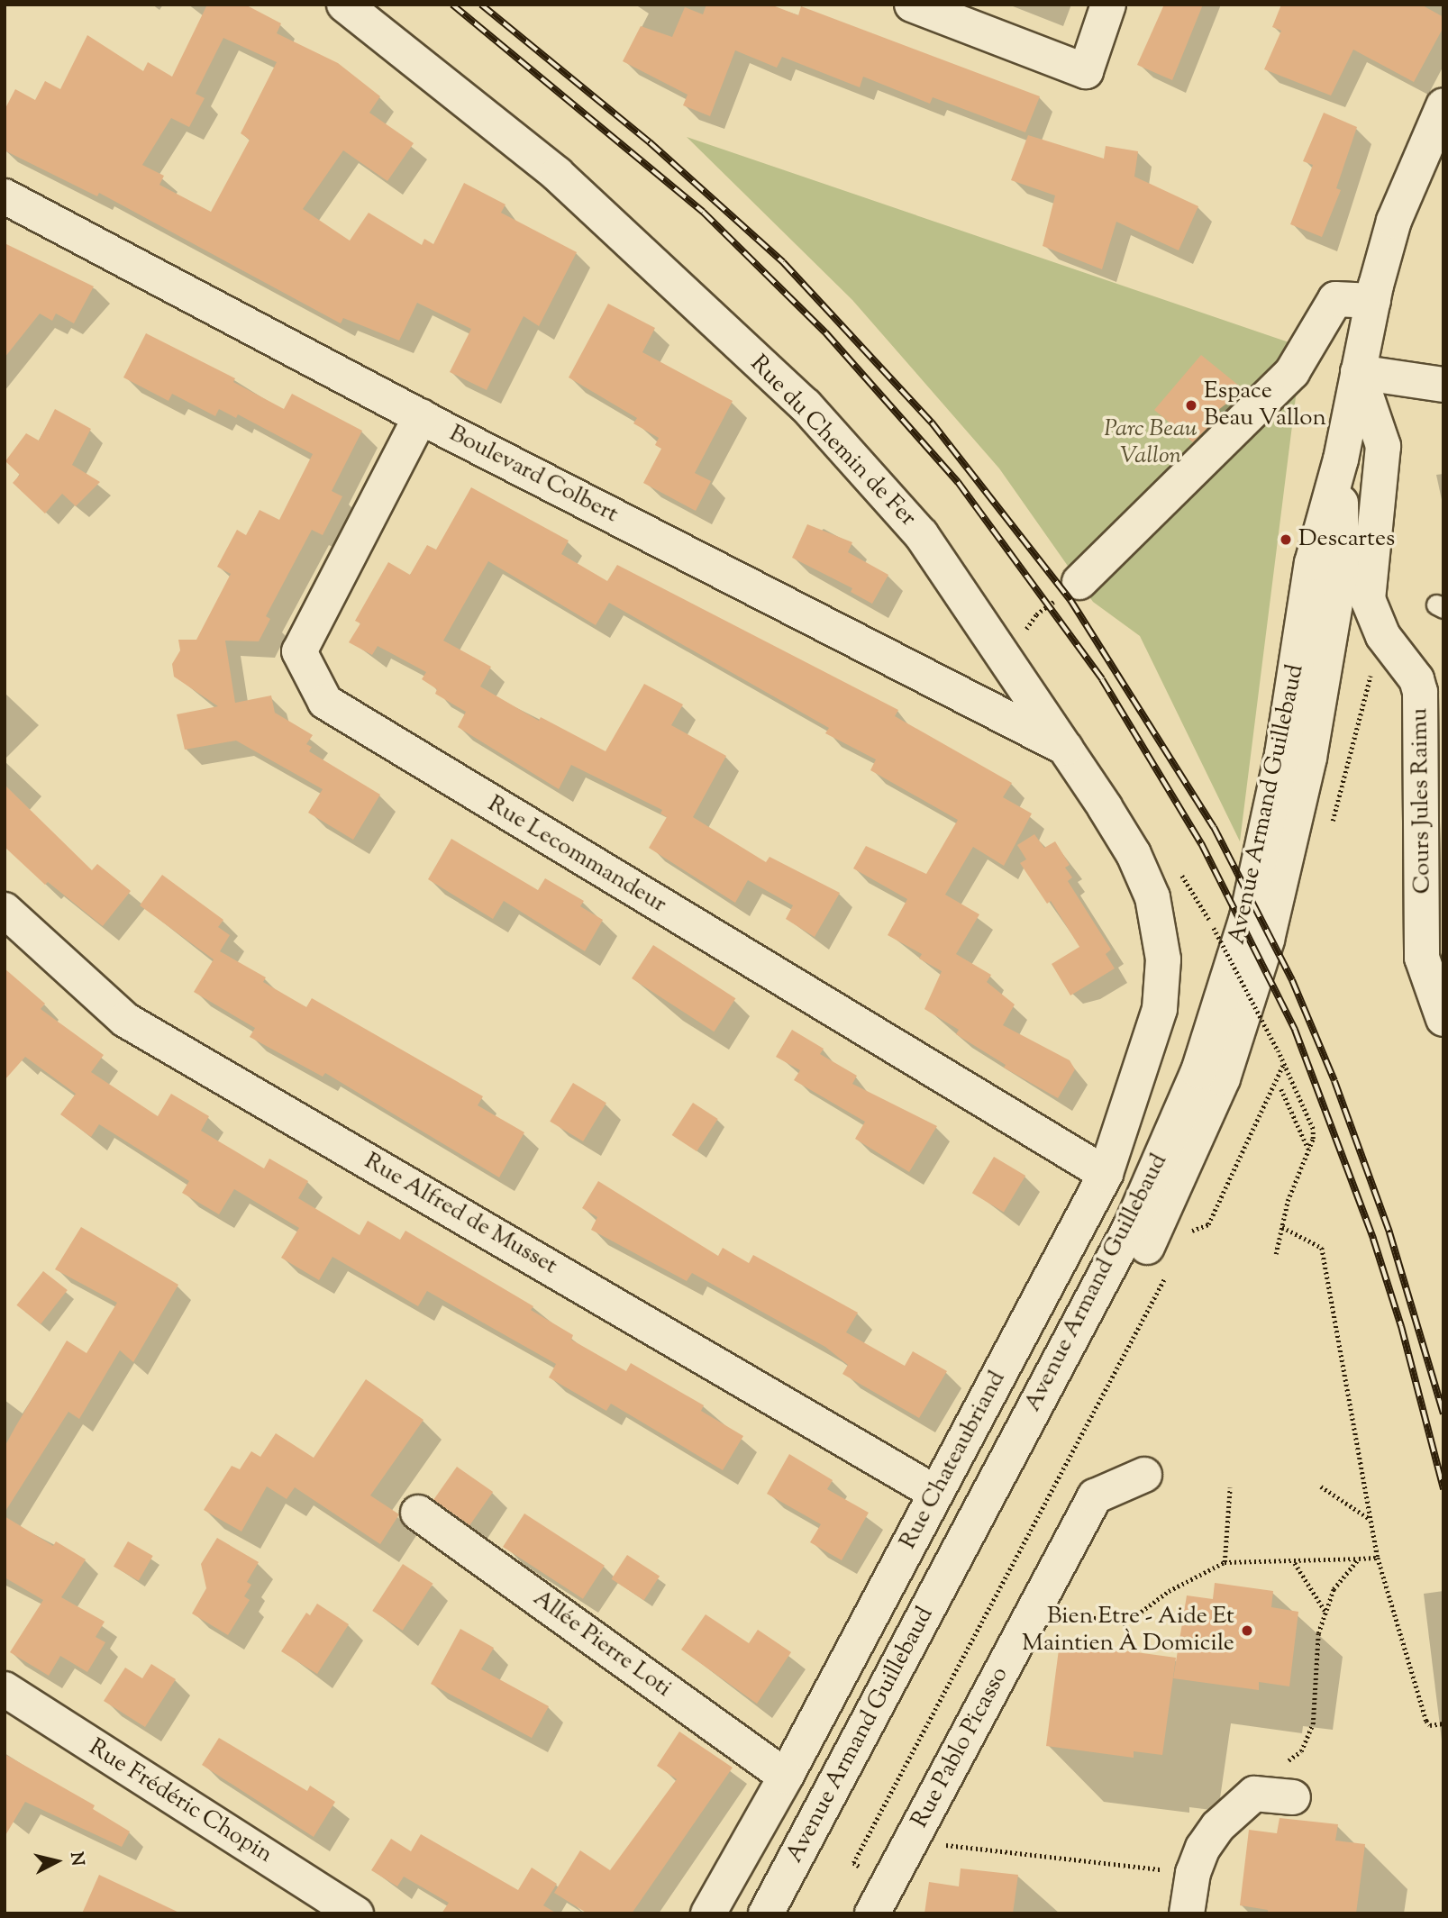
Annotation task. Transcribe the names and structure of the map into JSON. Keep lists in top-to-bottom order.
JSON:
{
  "streets": {
    "street": [
      "Rue du Chemin de Fer",
      "Boulevard Colbert",
      "Cours Jules Raimu",
      "Avenue Armand Guillebaud",
      "Rue Lecommandeur",
      "Rue Alfred de Musset",
      "Rue Chateaubriand",
      "Allée Pierre Loti",
      "Rue Pablo Picasso",
      "Rue Frédéric Chopin"
    ]
  },
  "crossings": [
    ["Rue du Chemin de Fer", "Boulevard Colbert"],
    ["Rue du Chemin de Fer", "Rue Chateaubriand"],
    ["Boulevard Colbert", "Rue Lecommandeur"],
    ["Cours Jules Raimu", "Avenue Armand Guillebaud"],
    ["Rue Lecommandeur", "Rue Chateaubriand"],
    ["Rue Alfred de Musset", "Rue Chateaubriand"],
    ["Rue Chateaubriand", "Allée Pierre Loti"]
  ],
  "parks": ["Parc Beau Vallon"],
  "places": ["Espace Beau Vallon", "Descartes", "Bien Etre - Aide Et Maintien À Domicile"],
  "north": "right"
}
